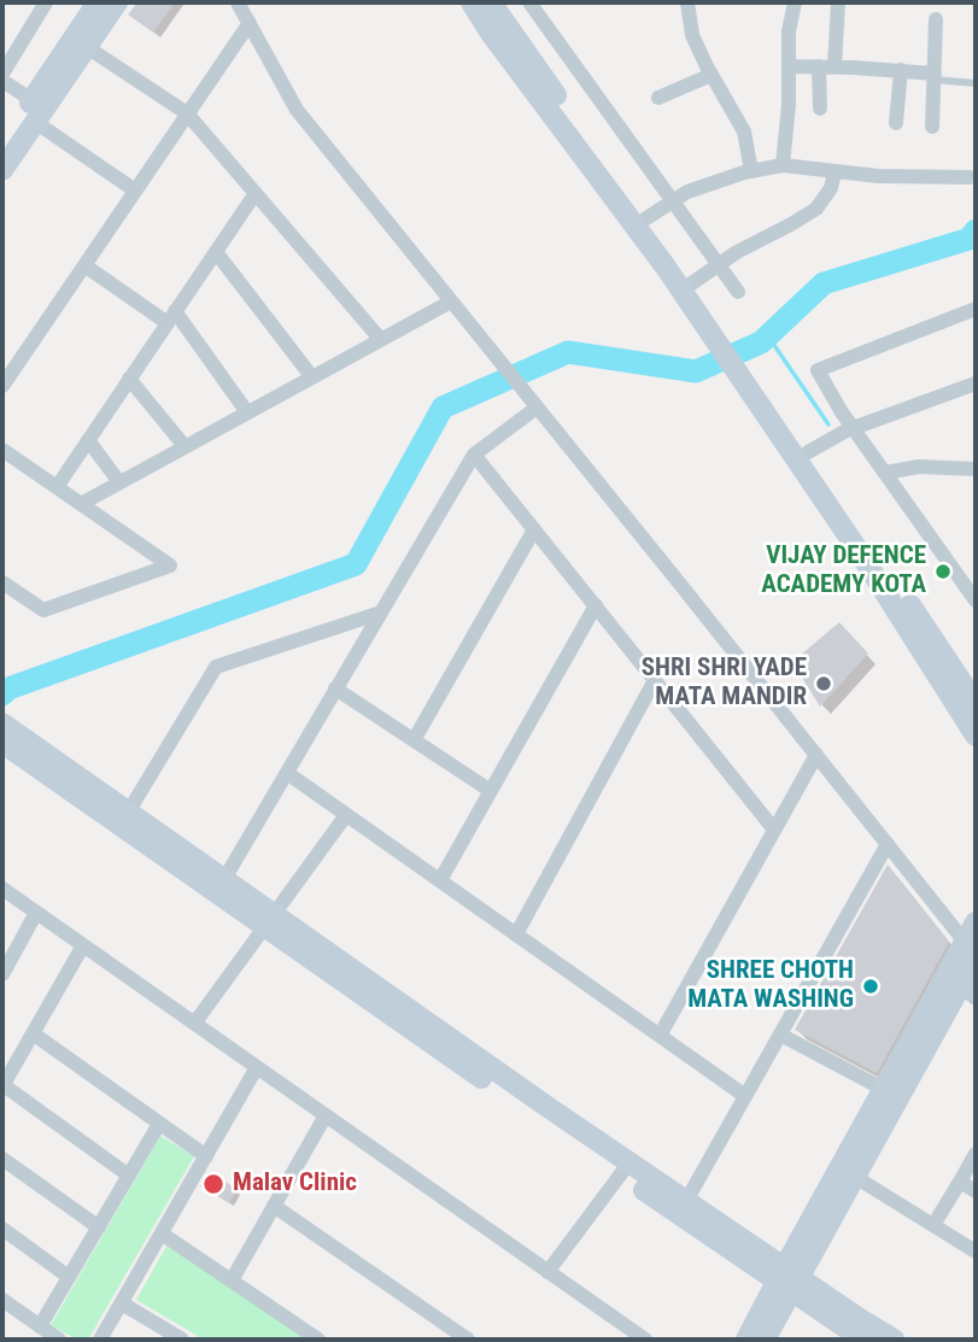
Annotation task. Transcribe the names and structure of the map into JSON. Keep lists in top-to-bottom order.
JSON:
{
  "places": [
    "VIJAY DEFENCE ACADEMY KOTA",
    "SHRI SHRI YADE MATA MANDIR",
    "SHREE CHOTH MATA WASHING",
    "Malav Clinic"
  ]
}
